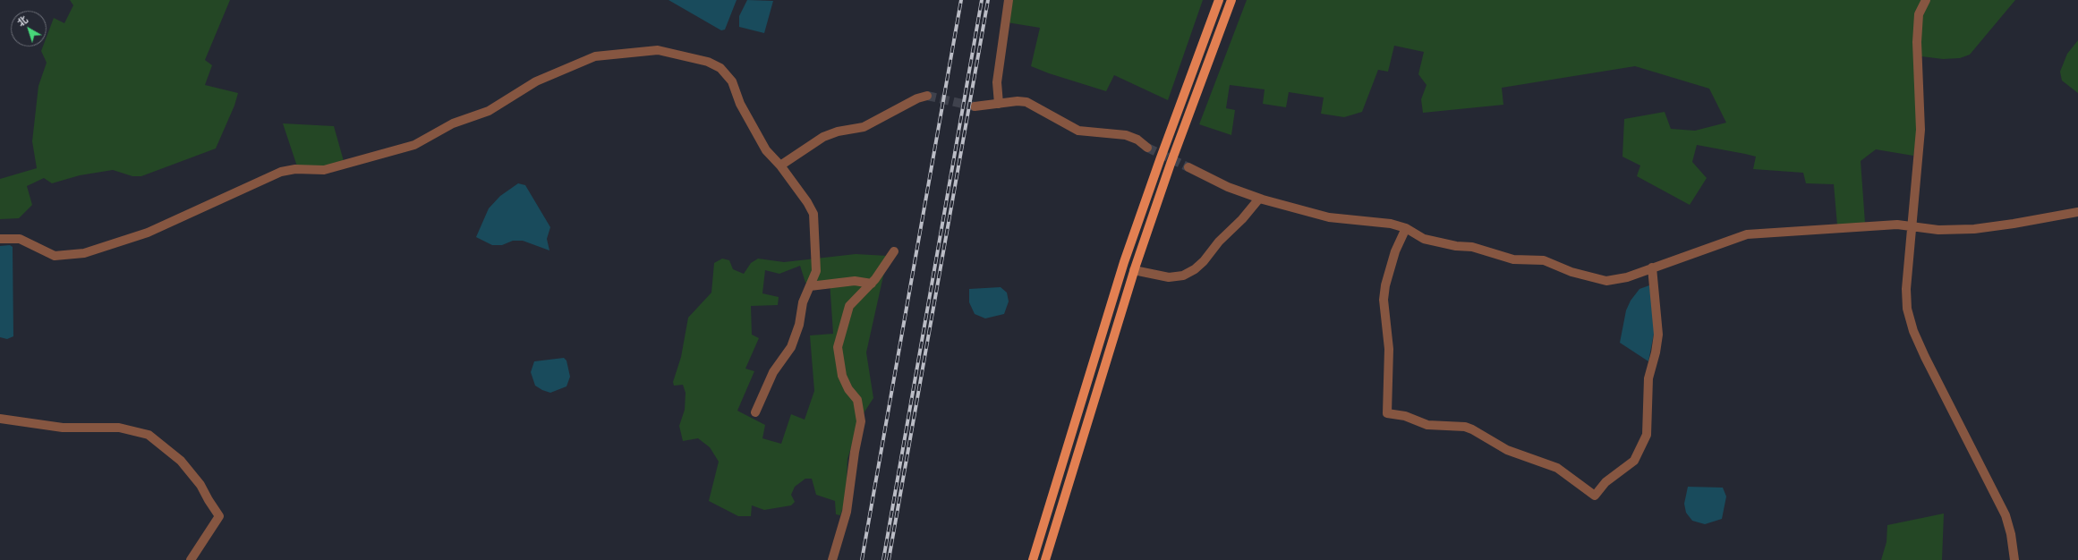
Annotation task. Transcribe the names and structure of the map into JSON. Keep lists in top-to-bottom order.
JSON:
{
  "north": "top left"
}
